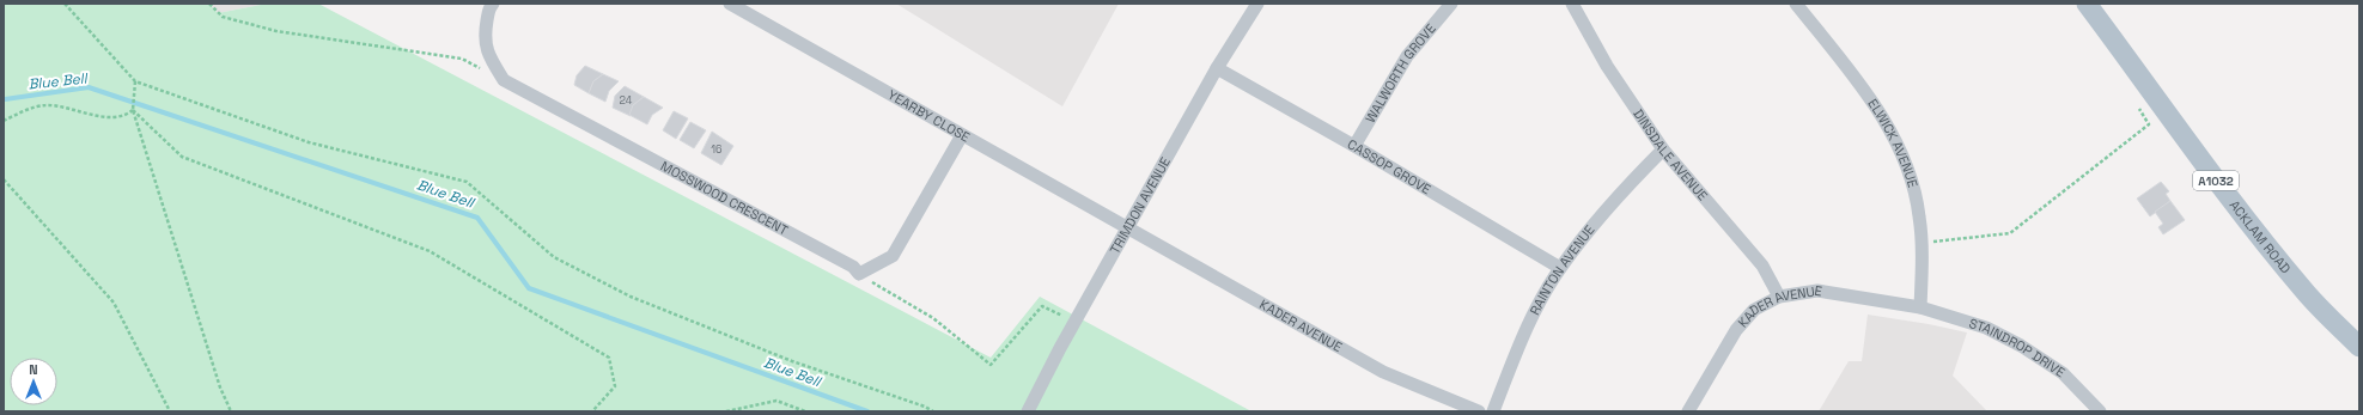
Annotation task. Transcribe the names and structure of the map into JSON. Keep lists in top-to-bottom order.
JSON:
{
  "streets": {
    "main road": ["A1032", "ACKLAM ROAD"],
    "street": [
      "WALWORTH GROVE",
      "YEARBY CLOSE",
      "ELWICK AVENUE",
      "DINSDALE AVENUE",
      "CASSOP GROVE",
      "MOSSWOOD CRESCENT",
      "TRIMDON AVENUE",
      "RAINTON AVENUE",
      "KADER AVENUE",
      "STAINDROP DRIVE"
    ]
  },
  "crossings": [
    ["WALWORTH GROVE", "CASSOP GROVE"],
    ["YEARBY CLOSE", "TRIMDON AVENUE"],
    ["YEARBY CLOSE", "KADER AVENUE"],
    ["ELWICK AVENUE", "KADER AVENUE"],
    ["ELWICK AVENUE", "STAINDROP DRIVE"],
    ["DINSDALE AVENUE", "RAINTON AVENUE"],
    ["DINSDALE AVENUE", "KADER AVENUE"],
    ["CASSOP GROVE", "TRIMDON AVENUE"],
    ["CASSOP GROVE", "RAINTON AVENUE"],
    ["TRIMDON AVENUE", "KADER AVENUE"],
    ["KADER AVENUE", "STAINDROP DRIVE"]
  ],
  "water": ["Blue Bell"],
  "house_numbers": ["24", "16"],
  "north": "top"
}
